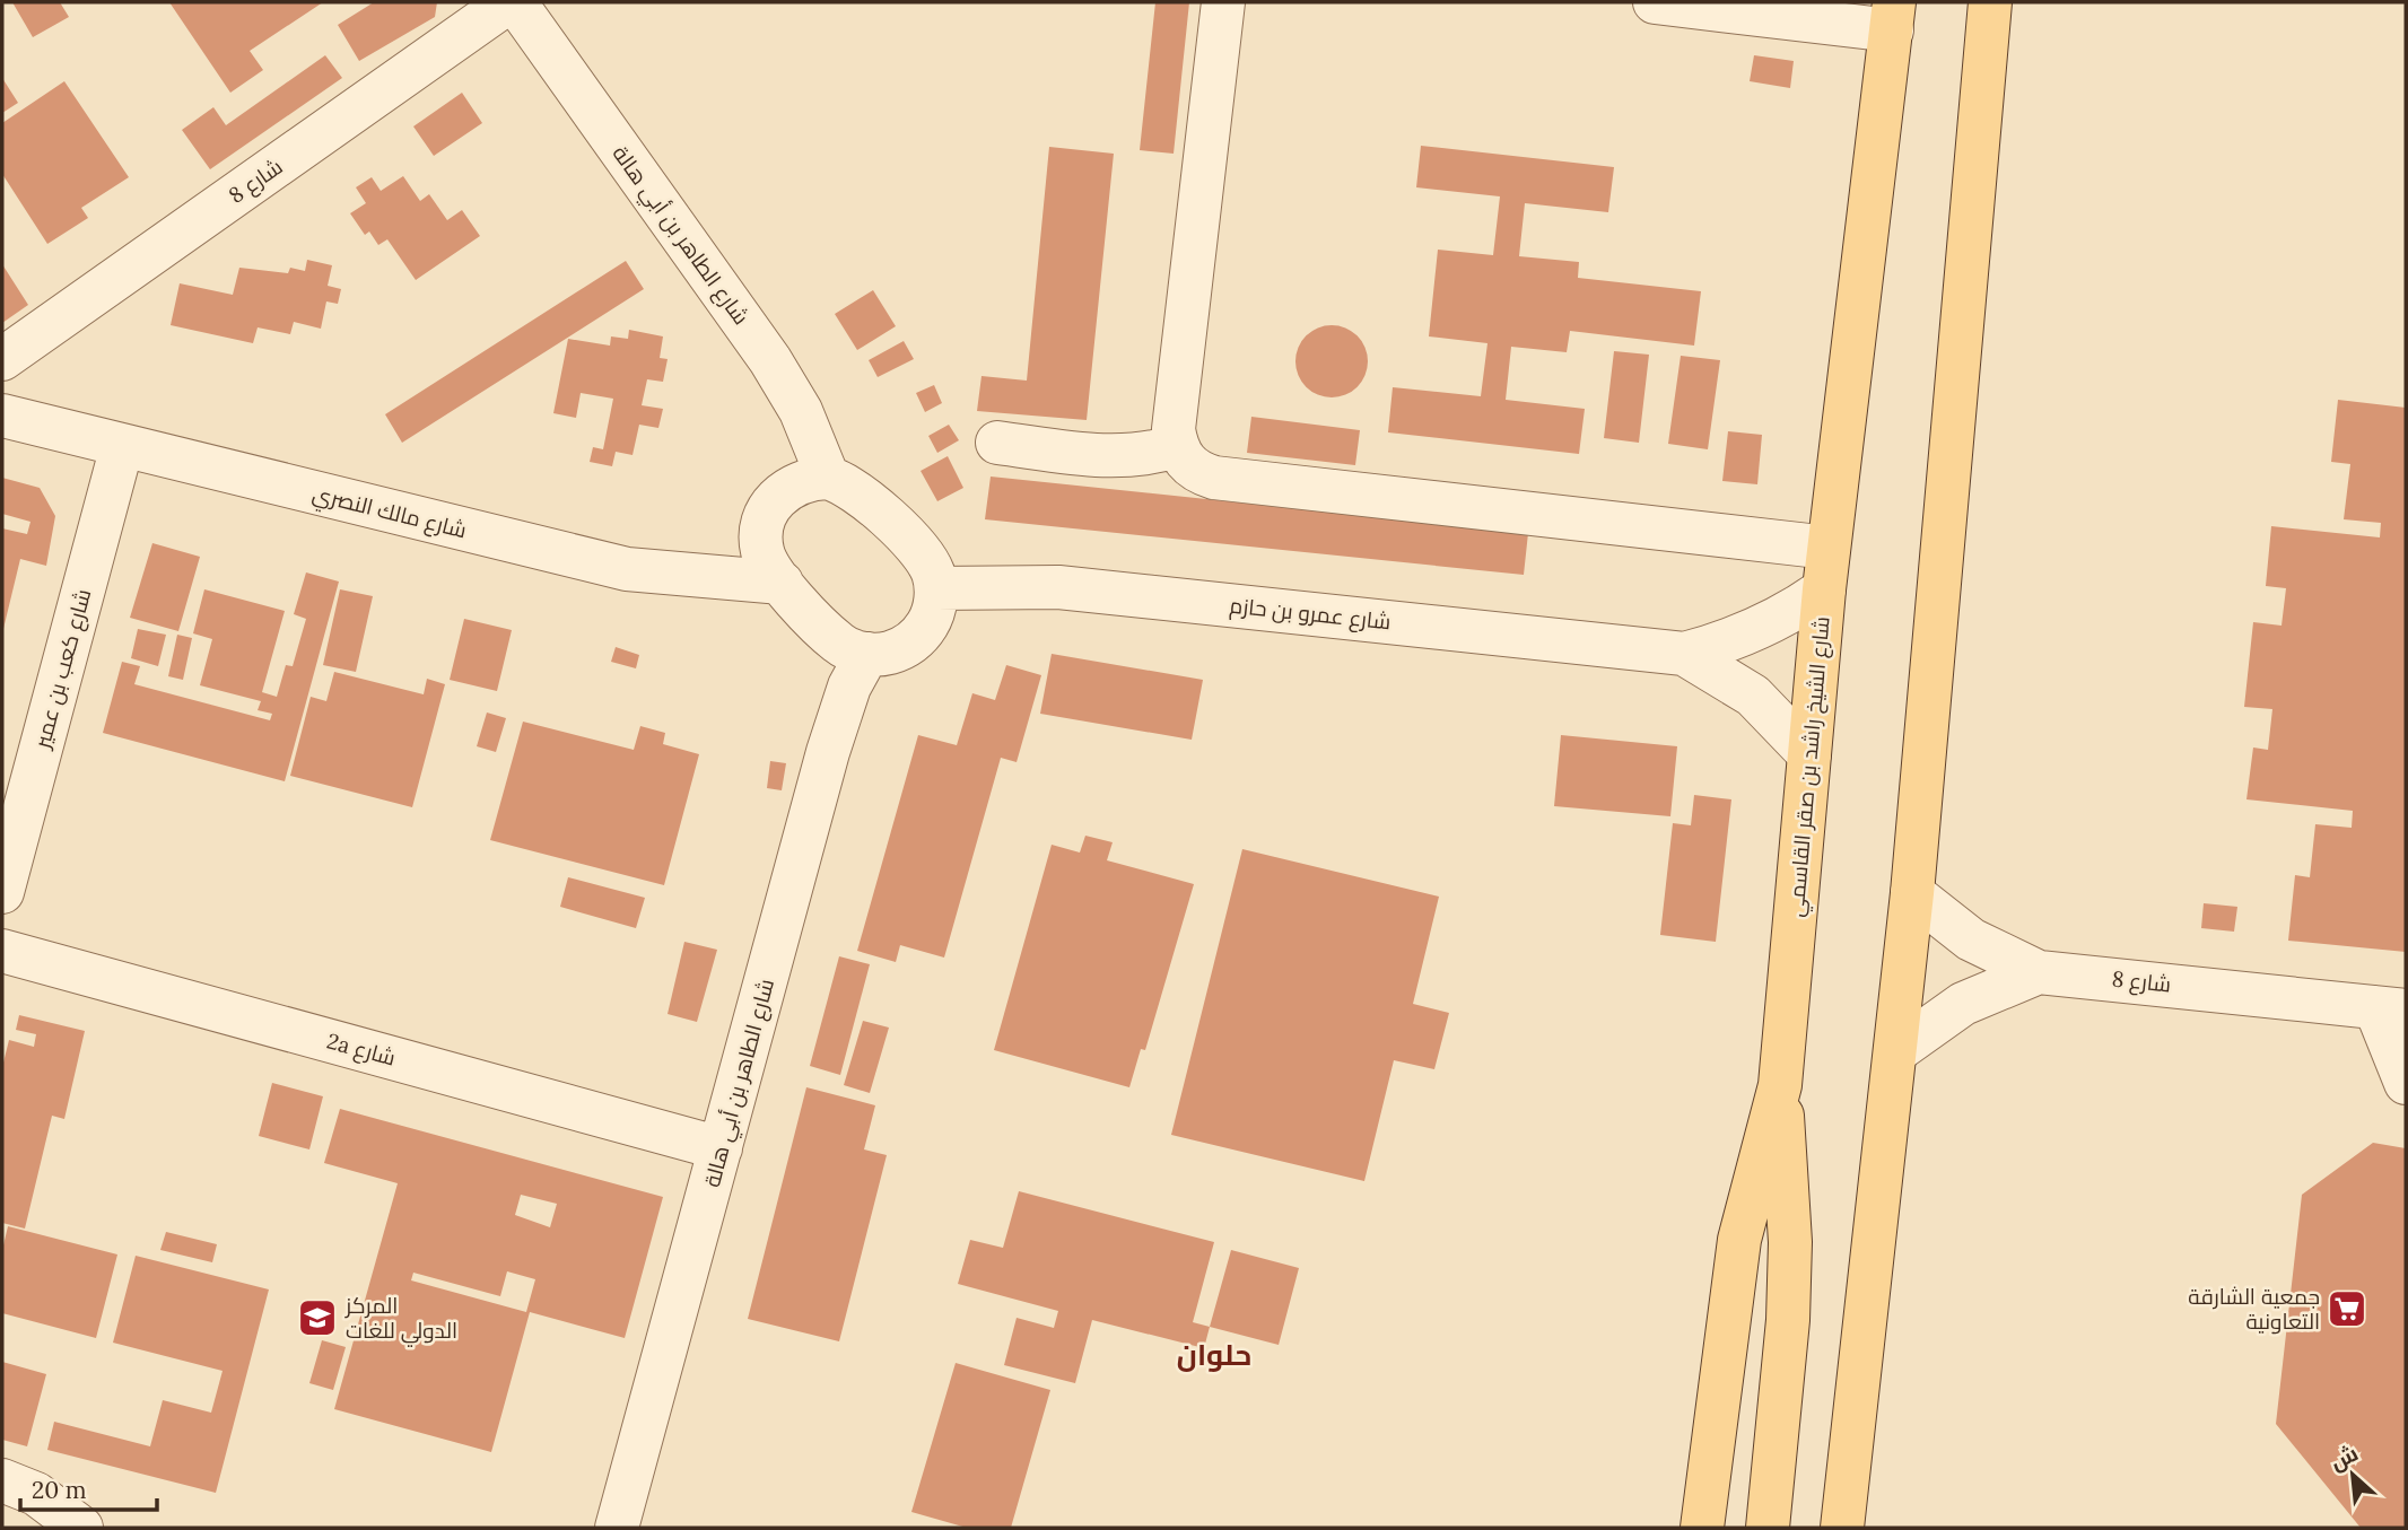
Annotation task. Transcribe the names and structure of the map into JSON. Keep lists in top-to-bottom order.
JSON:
{
  "streets": {
    "main road": ["شارع الشيخ راشد بن صقر القاسمي"],
    "street": [
      "شارع 8",
      "شارع الطاهر بن أبي هالة",
      "شارع مالك النصري",
      "شارع عمرو بن حازم",
      "شارع كعب بن عمير",
      "2a شارع"
    ]
  },
  "crossings": [
    ["شارع الطاهر بن أبي هالة", "شارع مالك النصري"],
    ["شارع الطاهر بن أبي هالة", "شارع عمرو بن حازم"],
    ["شارع الطاهر بن أبي هالة", "2a شارع"],
    ["شارع مالك النصري", "شارع عمرو بن حازم"],
    ["شارع مالك النصري", "شارع كعب بن عمير"],
    ["شارع عمرو بن حازم", "شارع الشيخ راشد بن صقر القاسمي"]
  ],
  "districts": ["حلوان"],
  "places": {
    "supermarket": ["جمعية الشارقة التعاونية"],
    "school or university": ["المركز الدولي للغات"]
  },
  "scale_bar": "20 m",
  "north": "top left"
}
